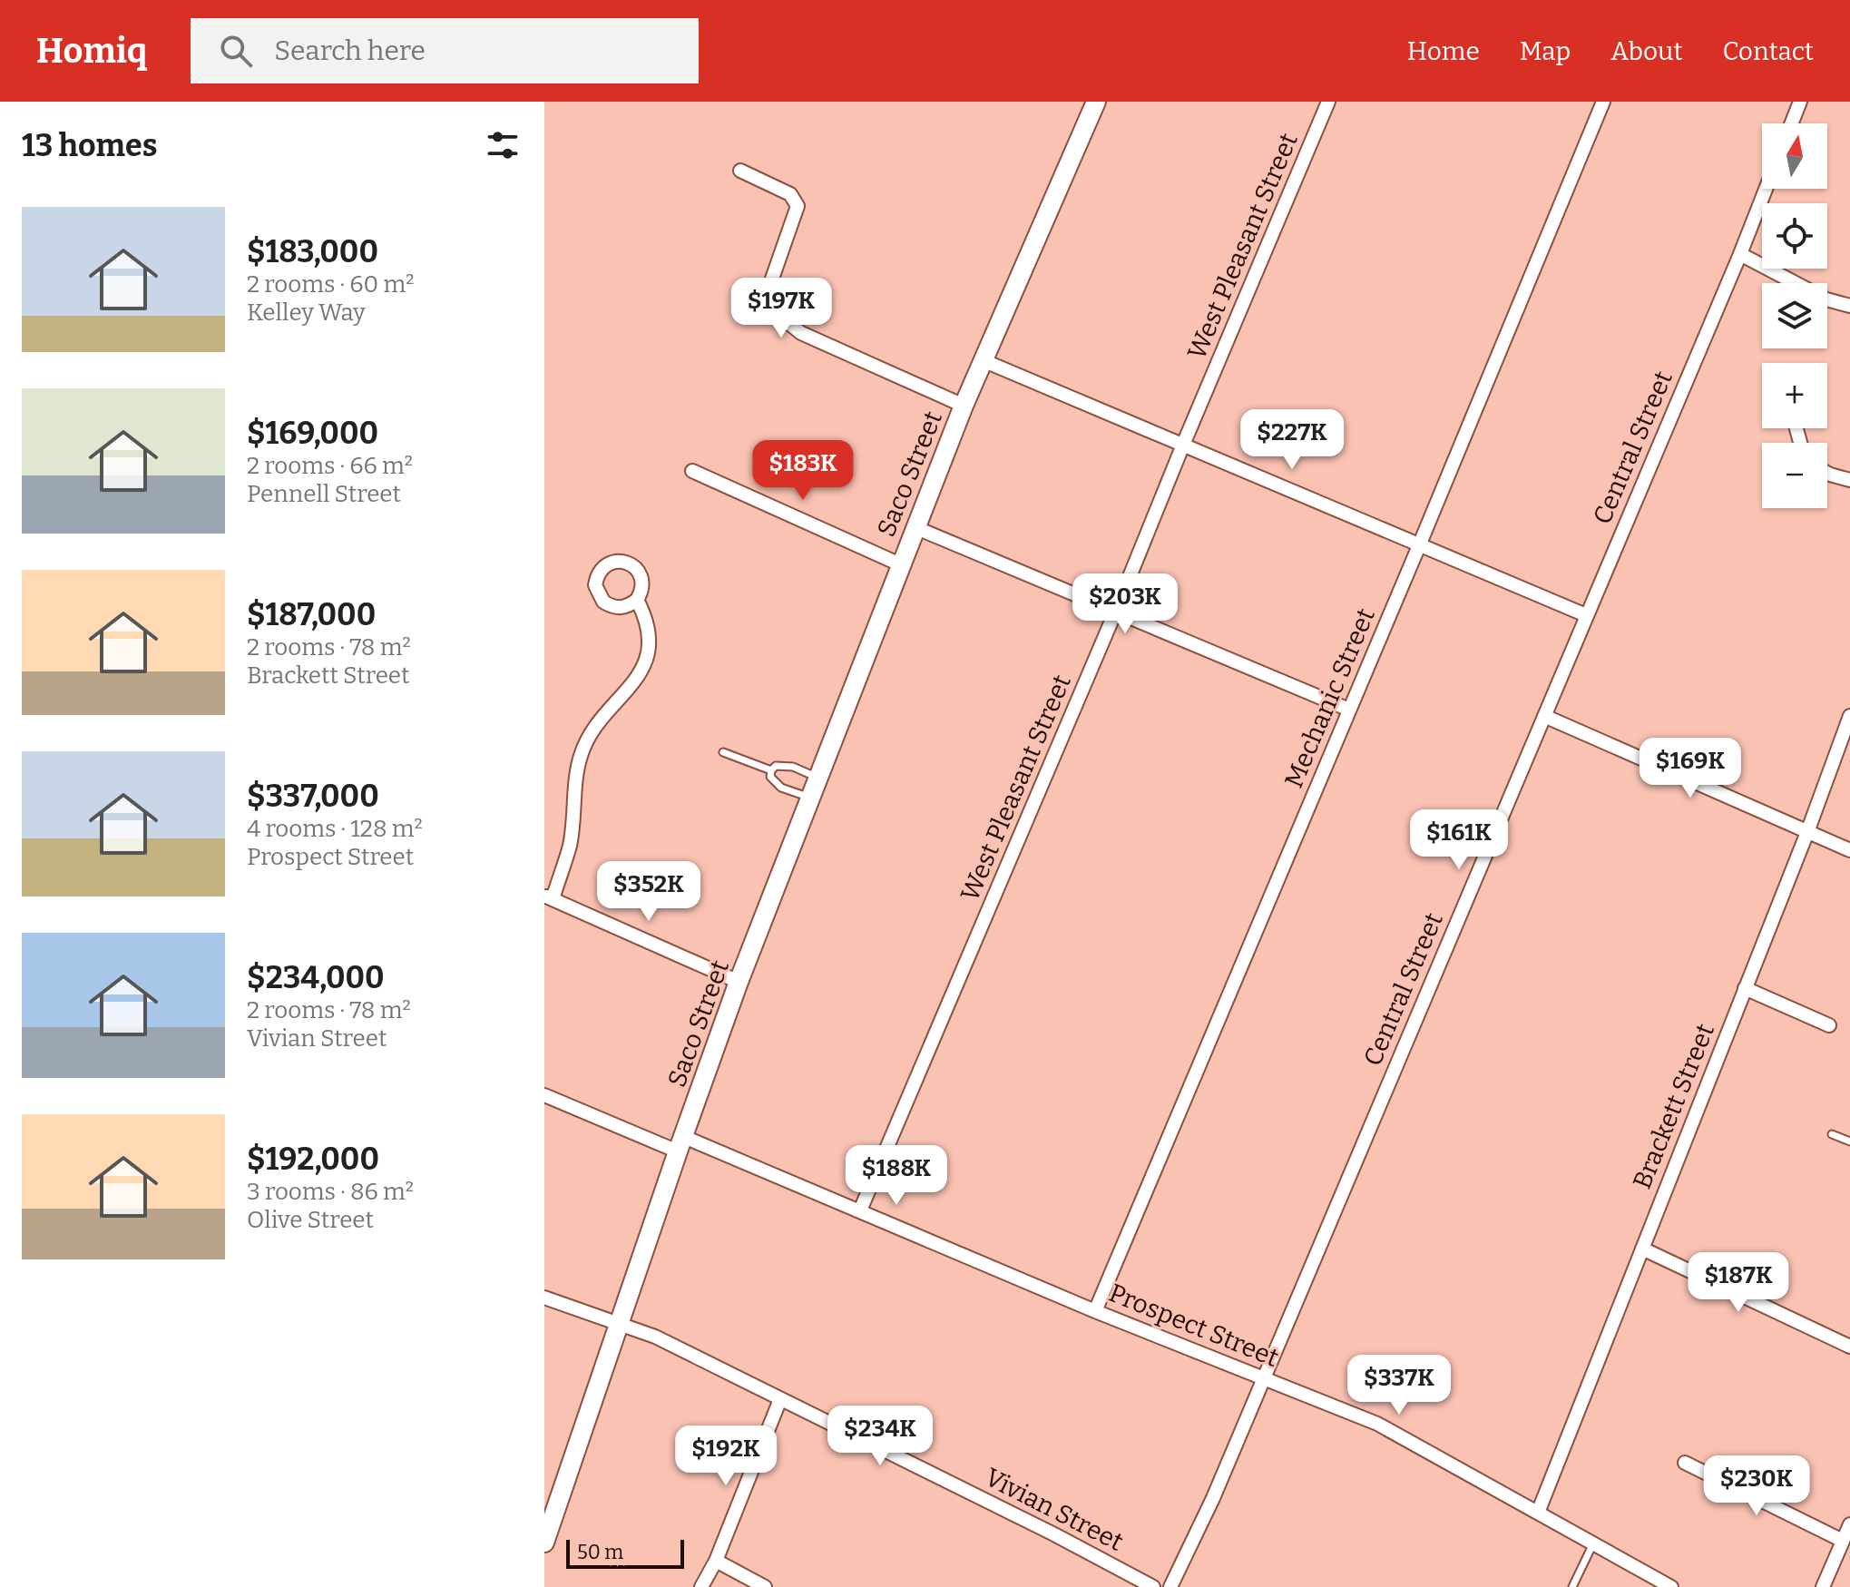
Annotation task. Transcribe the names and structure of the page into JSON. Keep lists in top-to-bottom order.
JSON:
{
  "streets": {
    "main road": ["Saco Street"],
    "street": [
      "West Pleasant Street",
      "Central Street",
      "Mechanic Street",
      "Brackett Street",
      "Prospect Street",
      "Vivian Street"
    ]
  },
  "crossings": [
    ["West Pleasant Street", "Prospect Street"],
    ["Central Street", "Prospect Street"],
    ["Saco Street", "Prospect Street"],
    ["Saco Street", "Vivian Street"],
    ["Mechanic Street", "Prospect Street"],
    ["Brackett Street", "Prospect Street"]
  ],
  "scale_bar": "50 m",
  "north": "top",
  "page": {
    "header": "Homiq",
    "search": "Search here",
    "nav": [
      "Home",
      "Map",
      "About",
      "Contact"
    ],
    "heading": "13 homes",
    "map_buttons": ["+", "−"],
    "list": [
      {
        "name": "$183,000",
        "note": "2 rooms · 60 m² · Kelley Way"
      },
      {
        "name": "$169,000",
        "note": "2 rooms · 66 m² · Pennell Street"
      },
      {
        "name": "$187,000",
        "note": "2 rooms · 78 m² · Brackett Street"
      },
      {
        "name": "$337,000",
        "note": "4 rooms · 128 m² · Prospect Street"
      },
      {
        "name": "$234,000",
        "note": "2 rooms · 78 m² · Vivian Street"
      },
      {
        "name": "$192,000",
        "note": "3 rooms · 86 m² · Olive Street"
      }
    ],
    "price": [
      "$197K",
      "$227K",
      "$183K",
      "$203K",
      "$169K",
      "$161K",
      "$352K",
      "$188K",
      "$187K",
      "$337K",
      "$234K",
      "$192K",
      "$230K"
    ],
    "scale": "50 m"
  }
}
